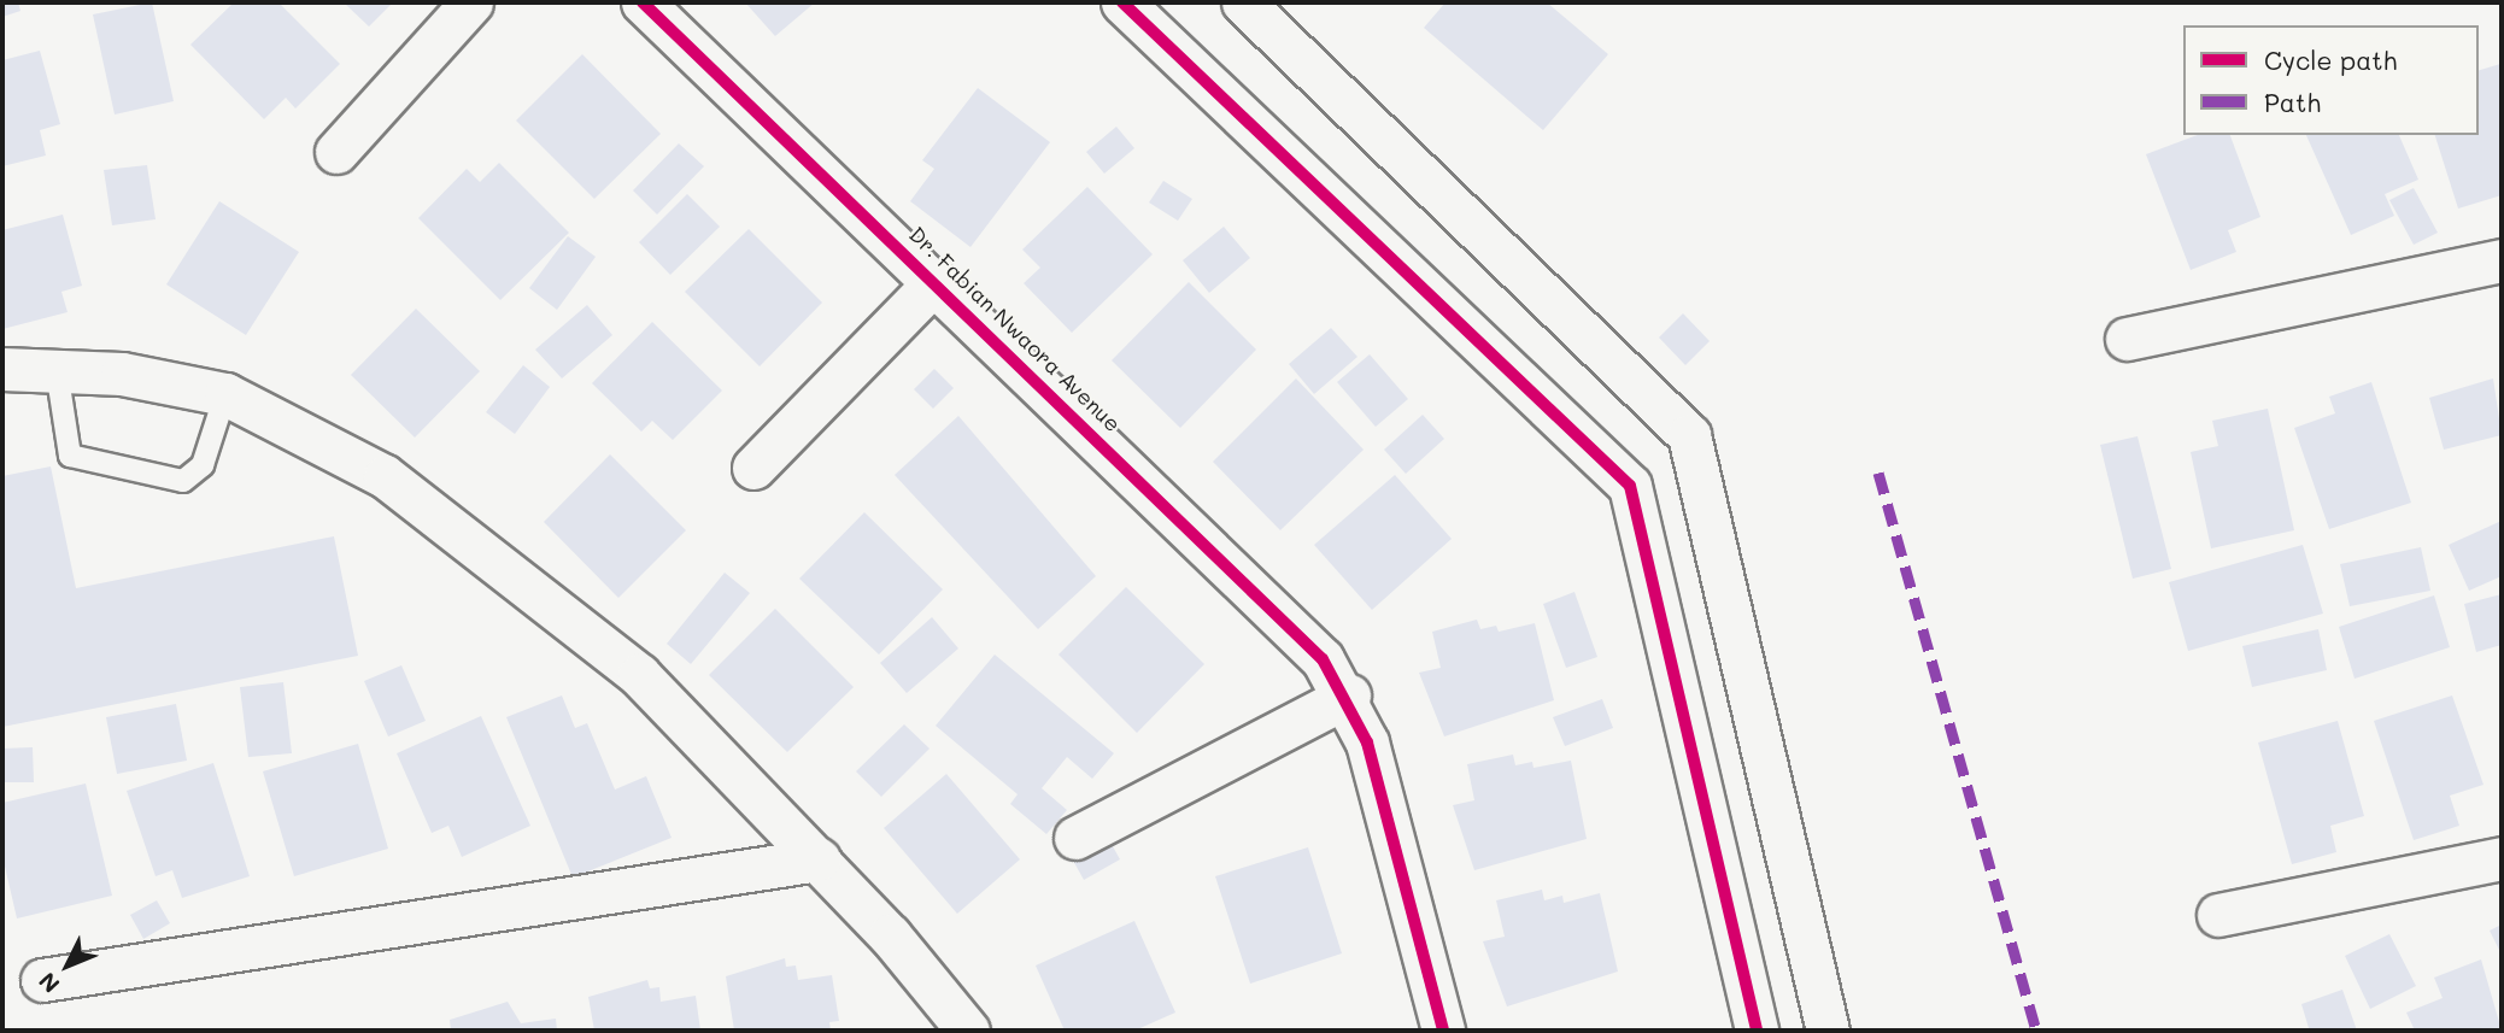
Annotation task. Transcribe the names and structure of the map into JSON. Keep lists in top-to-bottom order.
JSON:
{
  "streets": {
    "street": ["Dr. Fabian Nwaora Avenue"]
  },
  "legend": ["Cycle path", "Path"],
  "north": "bottom left"
}
